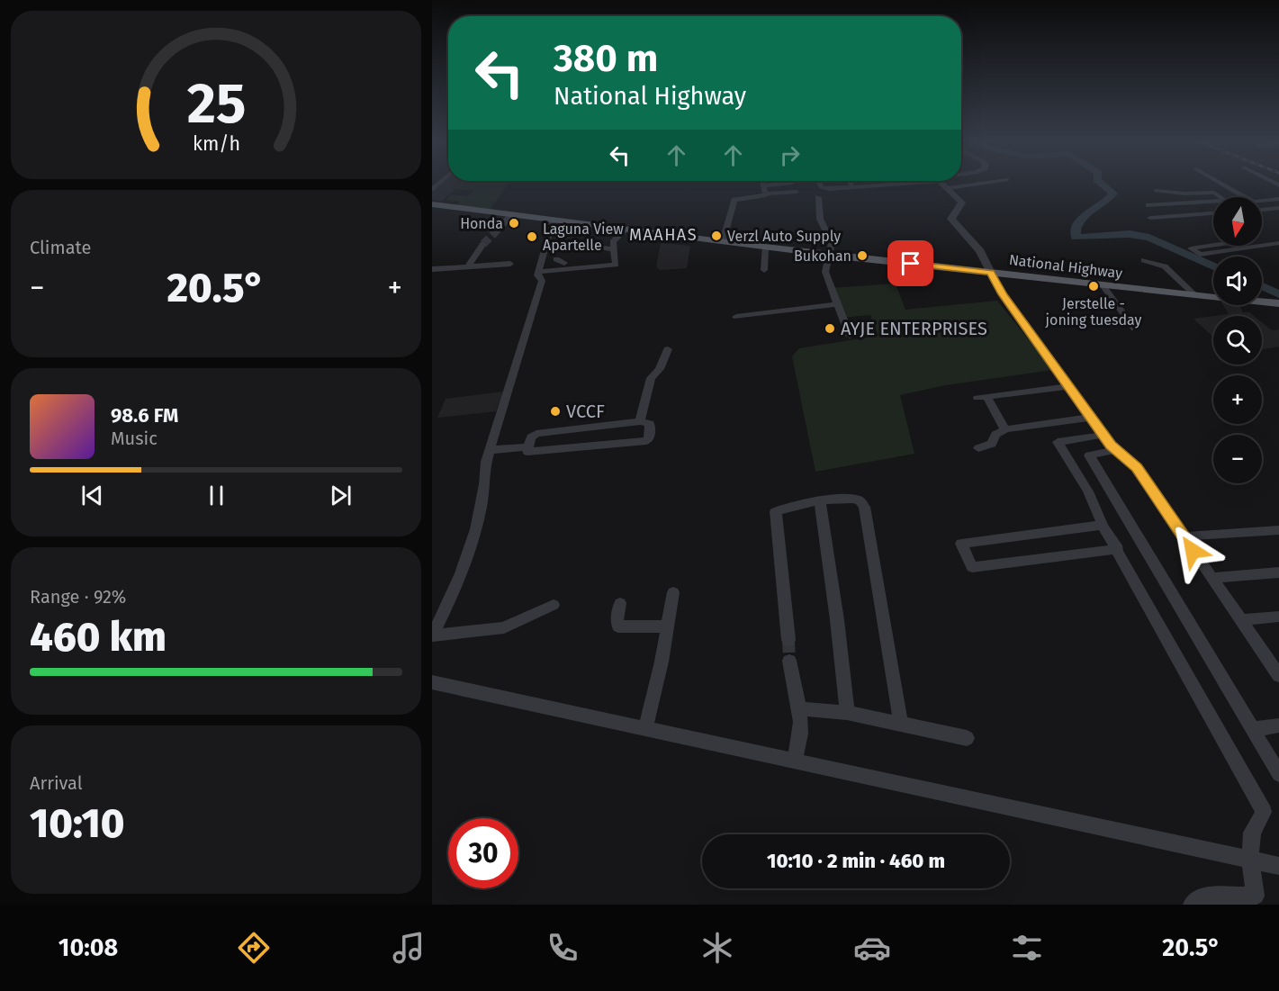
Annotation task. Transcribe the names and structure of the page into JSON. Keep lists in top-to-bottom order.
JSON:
{
  "streets": {
    "main road": ["National Highway"]
  },
  "districts": ["MAAHAS"],
  "places": [
    "Honda",
    "Verzl Auto Supply",
    "Laguna View Apartelle",
    "Bukohan",
    "Jerstelle - joning tuesday",
    "AYJE ENTERPRISES",
    "VCCF"
  ],
  "north": "bottom",
  "page": {
    "turn": ["380 m", "National Highway"],
    "tile": [
      "Climate",
      ["Range · 92%", "460 km"],
      ["Arrival", "10:10"]
    ],
    "map_buttons": ["+", "−"],
    "heat": ["−", "20.5°", "+"],
    "song": ["98.6 FM", "Music"],
    "limit": "30",
    "trip": "10:10 · 2 min · 460 m",
    "tabs": ["10:08", "20.5°"],
    "gauge": ["25", "km/h"]
  }
}
